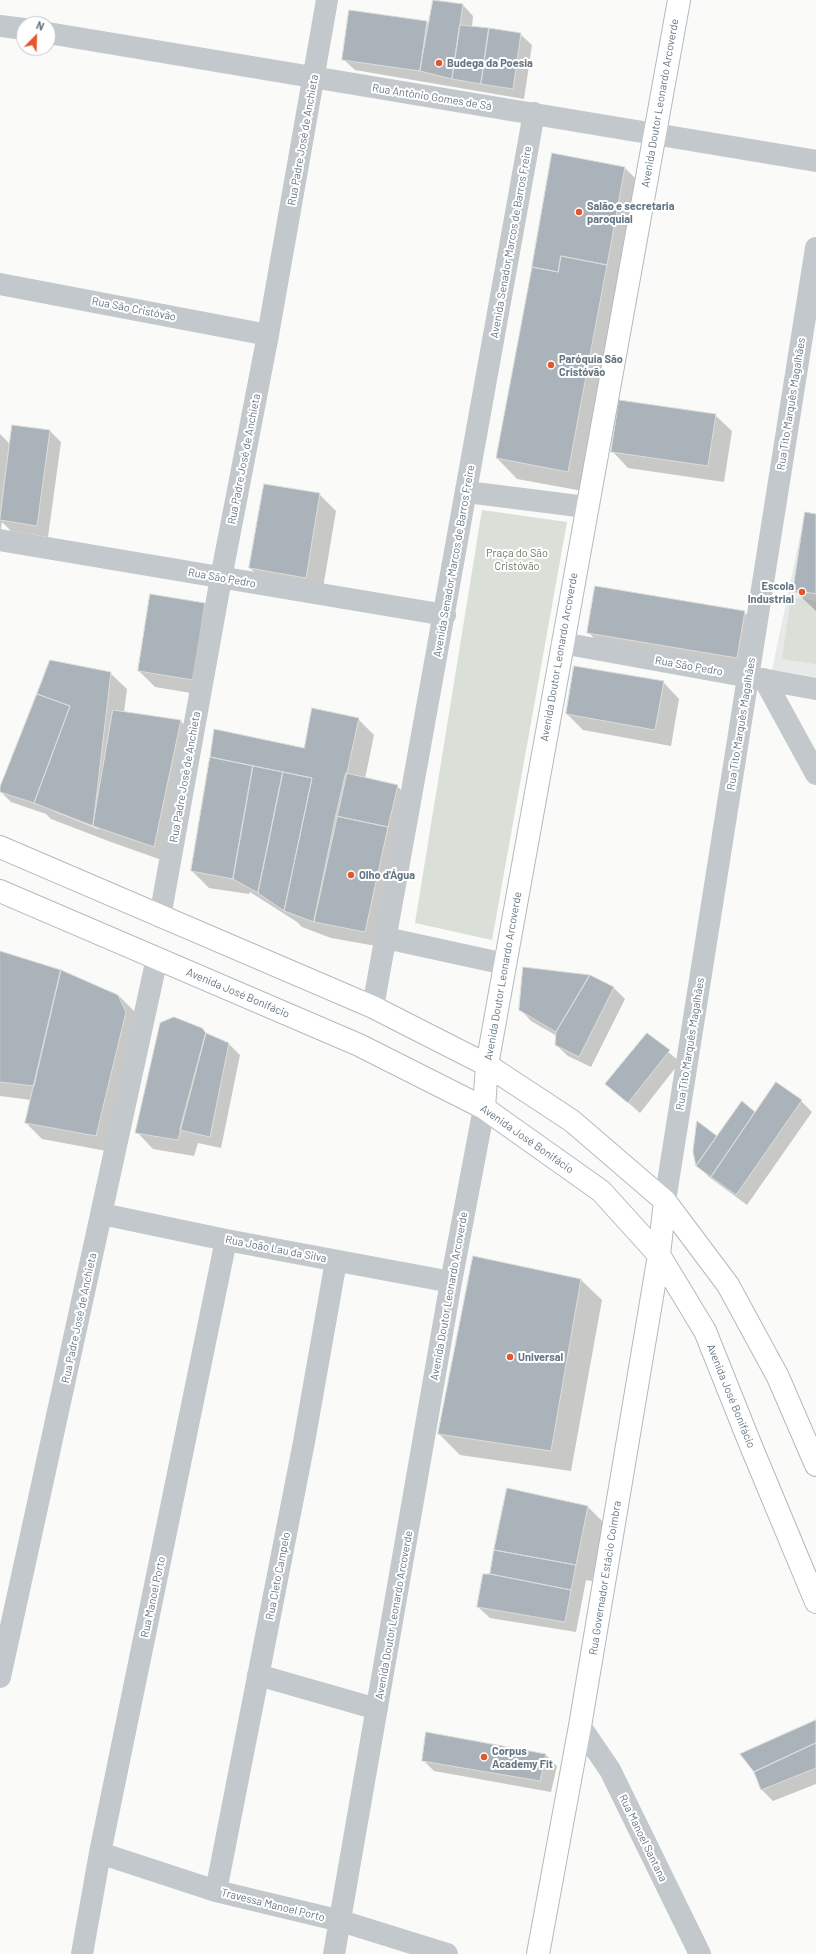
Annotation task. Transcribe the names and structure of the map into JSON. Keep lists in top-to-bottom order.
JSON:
{
  "streets": {
    "main road": ["Avenida Doutor Leonardo Arcoverde", "Avenida José Bonifácio", "Rua Governador Estácio Coimbra"],
    "street": [
      "Rua Antônio Gomes de Sá",
      "Rua Padre José de Anchieta",
      "Avenida Senador Marcos de Barros Freire",
      "Rua São Cristóvão",
      "Rua Tito Marquês Magalhães",
      "Rua São Pedro",
      "Rua João Lau da Silva",
      "Rua Cleto Campelo",
      "Rua Manoel Porto",
      "Rua Manoel Santana",
      "Travessa Manoel Porto"
    ]
  },
  "crossings": [
    ["Rua Antônio Gomes de Sá", "Avenida Doutor Leonardo Arcoverde"],
    ["Rua Antônio Gomes de Sá", "Rua Padre José de Anchieta"],
    ["Rua Antônio Gomes de Sá", "Avenida Senador Marcos de Barros Freire"],
    ["Avenida Doutor Leonardo Arcoverde", "Rua São Pedro"],
    ["Avenida Doutor Leonardo Arcoverde", "Avenida José Bonifácio"],
    ["Avenida Doutor Leonardo Arcoverde", "Rua João Lau da Silva"],
    ["Avenida Doutor Leonardo Arcoverde", "Travessa Manoel Porto"],
    ["Rua Padre José de Anchieta", "Rua São Cristóvão"],
    ["Rua Padre José de Anchieta", "Rua São Pedro"],
    ["Rua Padre José de Anchieta", "Avenida José Bonifácio"],
    ["Rua Padre José de Anchieta", "Rua João Lau da Silva"],
    ["Avenida Senador Marcos de Barros Freire", "Rua São Pedro"],
    ["Rua Tito Marquês Magalhães", "Rua São Pedro"],
    ["Rua Tito Marquês Magalhães", "Rua Governador Estácio Coimbra"],
    ["Avenida José Bonifácio", "Rua Governador Estácio Coimbra"],
    ["Rua João Lau da Silva", "Rua Cleto Campelo"],
    ["Rua João Lau da Silva", "Rua Manoel Porto"],
    ["Rua Cleto Campelo", "Travessa Manoel Porto"],
    ["Rua Governador Estácio Coimbra", "Rua Manoel Santana"],
    ["Rua Manoel Porto", "Travessa Manoel Porto"]
  ],
  "parks": ["Praça do São Cristóvão"],
  "places": [
    "Budega da Poesia",
    "Salão e secretaria paroquial",
    "Paróquia São Cristóvão",
    "Escola Industrial",
    "Olho d'Água",
    "Universal",
    "Corpus Academy Fit"
  ],
  "north": "top right"
}
